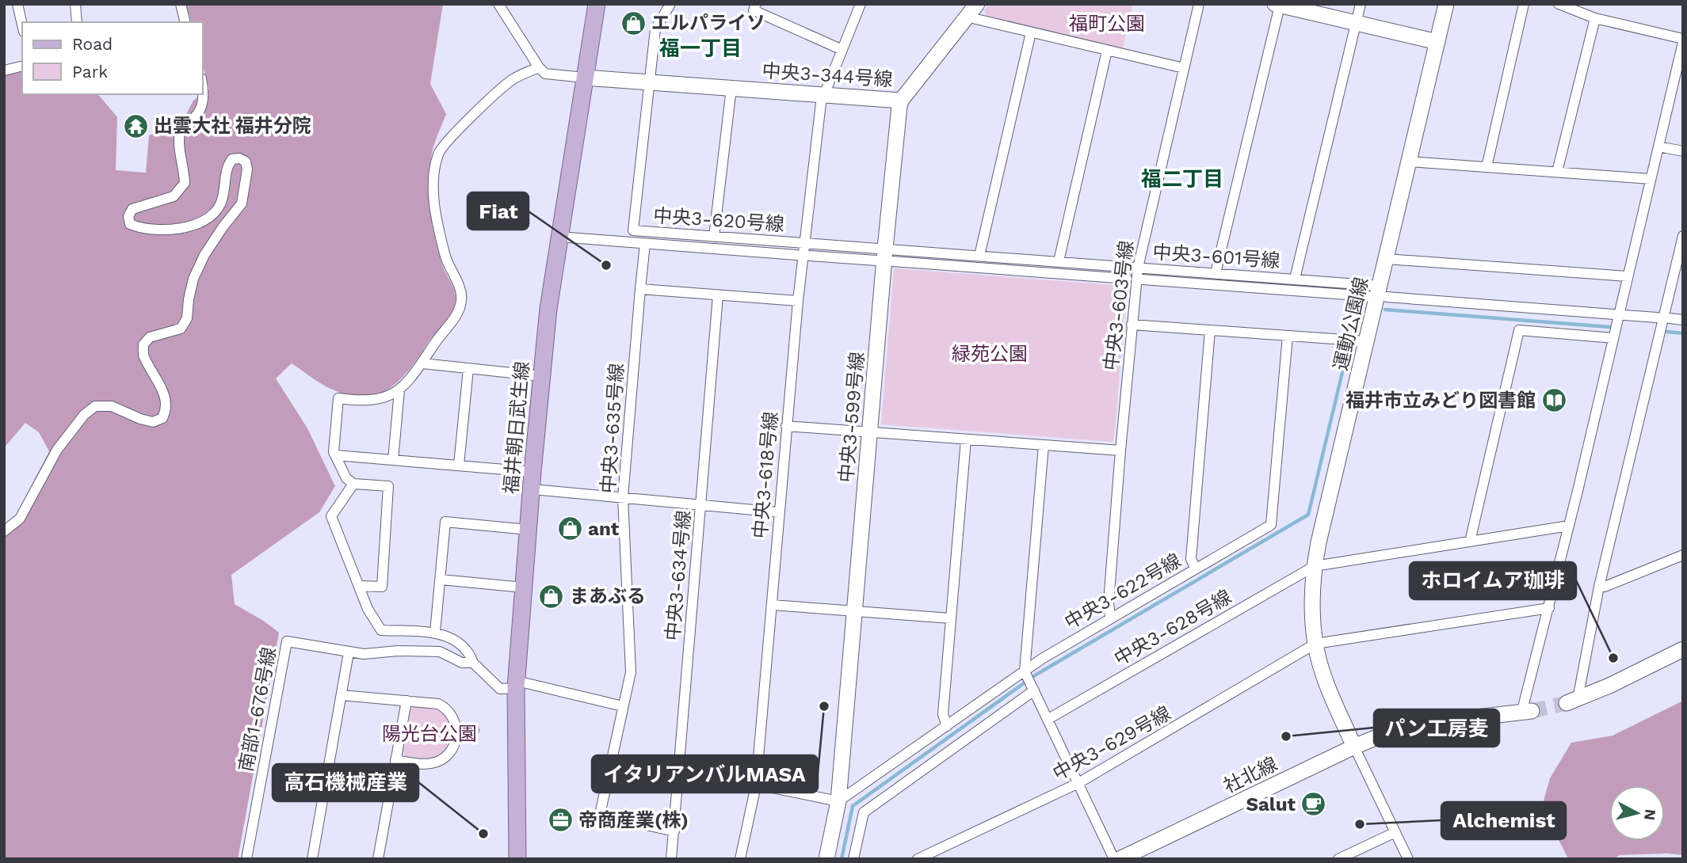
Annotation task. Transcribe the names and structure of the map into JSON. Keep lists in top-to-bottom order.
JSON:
{
  "streets": {
    "main road": ["福井朝日武生線"],
    "street": [
      "中央3-344号線",
      "中央3-620号線",
      "中央3-601号線",
      "中央3-603号線",
      "運動公園線",
      "中央3-599号線",
      "中央3-635号線",
      "中央3-618号線",
      "中央3-634号線",
      "中央3-622号線",
      "中央3-628号線",
      "南部1-676号線",
      "中央3-629号線",
      "社北線"
    ]
  },
  "crossings": [
    ["中央3-344号線", "中央3-620号線"],
    ["中央3-344号線", "中央3-599号線"],
    ["中央3-344号線", "福井朝日武生線"],
    ["中央3-344号線", "中央3-618号線"],
    ["中央3-620号線", "中央3-601号線"],
    ["中央3-620号線", "中央3-599号線"],
    ["中央3-620号線", "中央3-618号線"],
    ["中央3-601号線", "中央3-603号線"],
    ["中央3-601号線", "運動公園線"],
    ["中央3-601号線", "中央3-599号線"],
    ["中央3-603号線", "中央3-622号線"],
    ["運動公園線", "中央3-628号線"],
    ["運動公園線", "中央3-629号線"],
    ["運動公園線", "社北線"],
    ["中央3-599号線", "中央3-622号線"],
    ["福井朝日武生線", "南部1-676号線"],
    ["中央3-635号線", "中央3-634号線"],
    ["中央3-635号線", "南部1-676号線"]
  ],
  "districts": ["福一丁目", "福二丁目"],
  "parks": ["福町公園", "緑苑公園", "陽光台公園"],
  "places": {
    "shop": ["エルパライソ", "ant", "まあぶる"],
    "temple": ["出雲大社 福井分院"],
    "other": [
      "Fiat",
      "ホロイムア珈琲",
      "イタリアンバルMASA",
      "パン工房麦",
      "Alchemist",
      "高石機械産業"
    ],
    "library": ["福井市立みどり図書館"],
    "cafe": ["Salut"],
    "office": ["帝商産業(株)"]
  },
  "legend": ["Road", "Park"],
  "north": "right"
}
